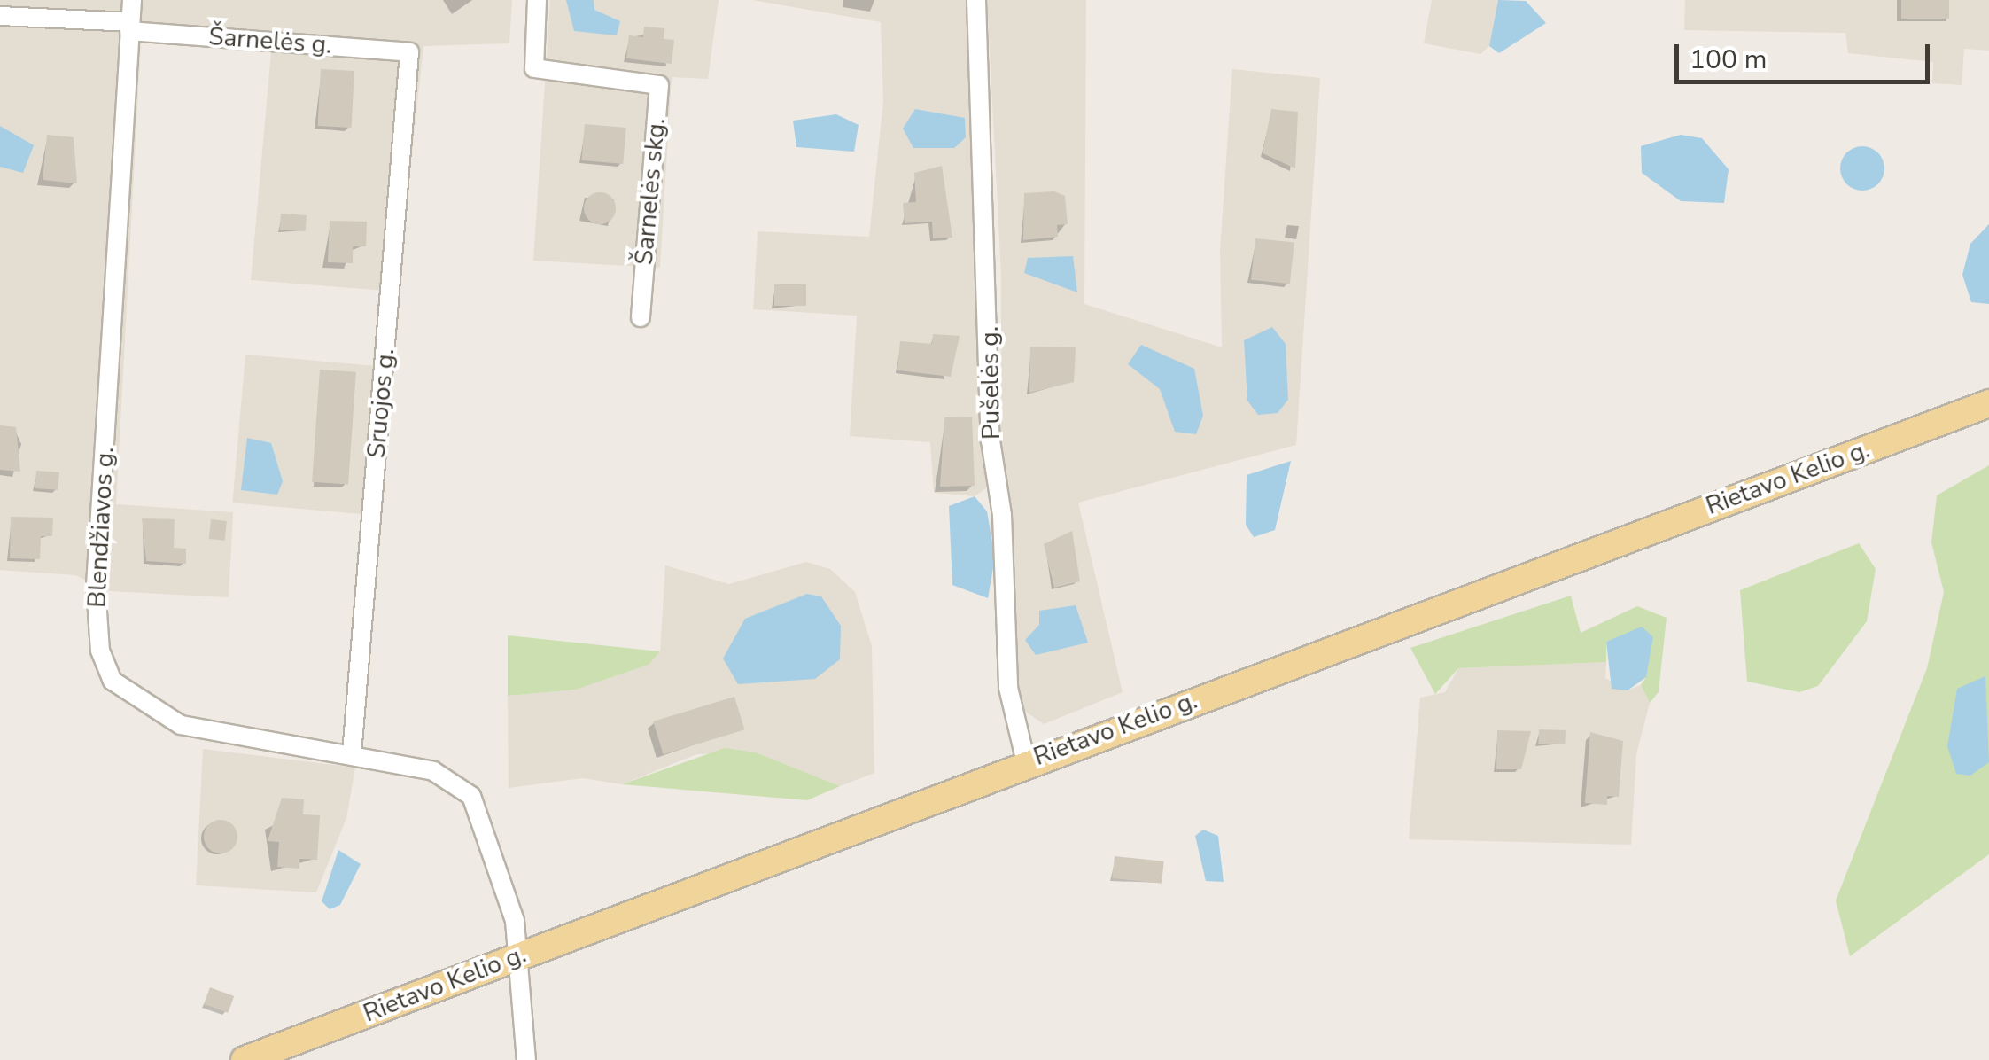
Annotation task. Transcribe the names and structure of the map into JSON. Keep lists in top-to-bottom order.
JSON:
{
  "streets": {
    "main road": ["Rietavo Kelio g."],
    "street": [
      "Šarnelės g.",
      "Šarnelės skg.",
      "Pušelės g.",
      "Sruojos g.",
      "Blendžiavos g."
    ]
  },
  "crossings": [
    ["Šarnelės g.", "Sruojos g."],
    ["Šarnelės g.", "Blendžiavos g."],
    ["Pušelės g.", "Rietavo Kelio g."],
    ["Sruojos g.", "Blendžiavos g."],
    ["Rietavo Kelio g.", "Blendžiavos g."]
  ],
  "scale_bar": "100 m"
}
